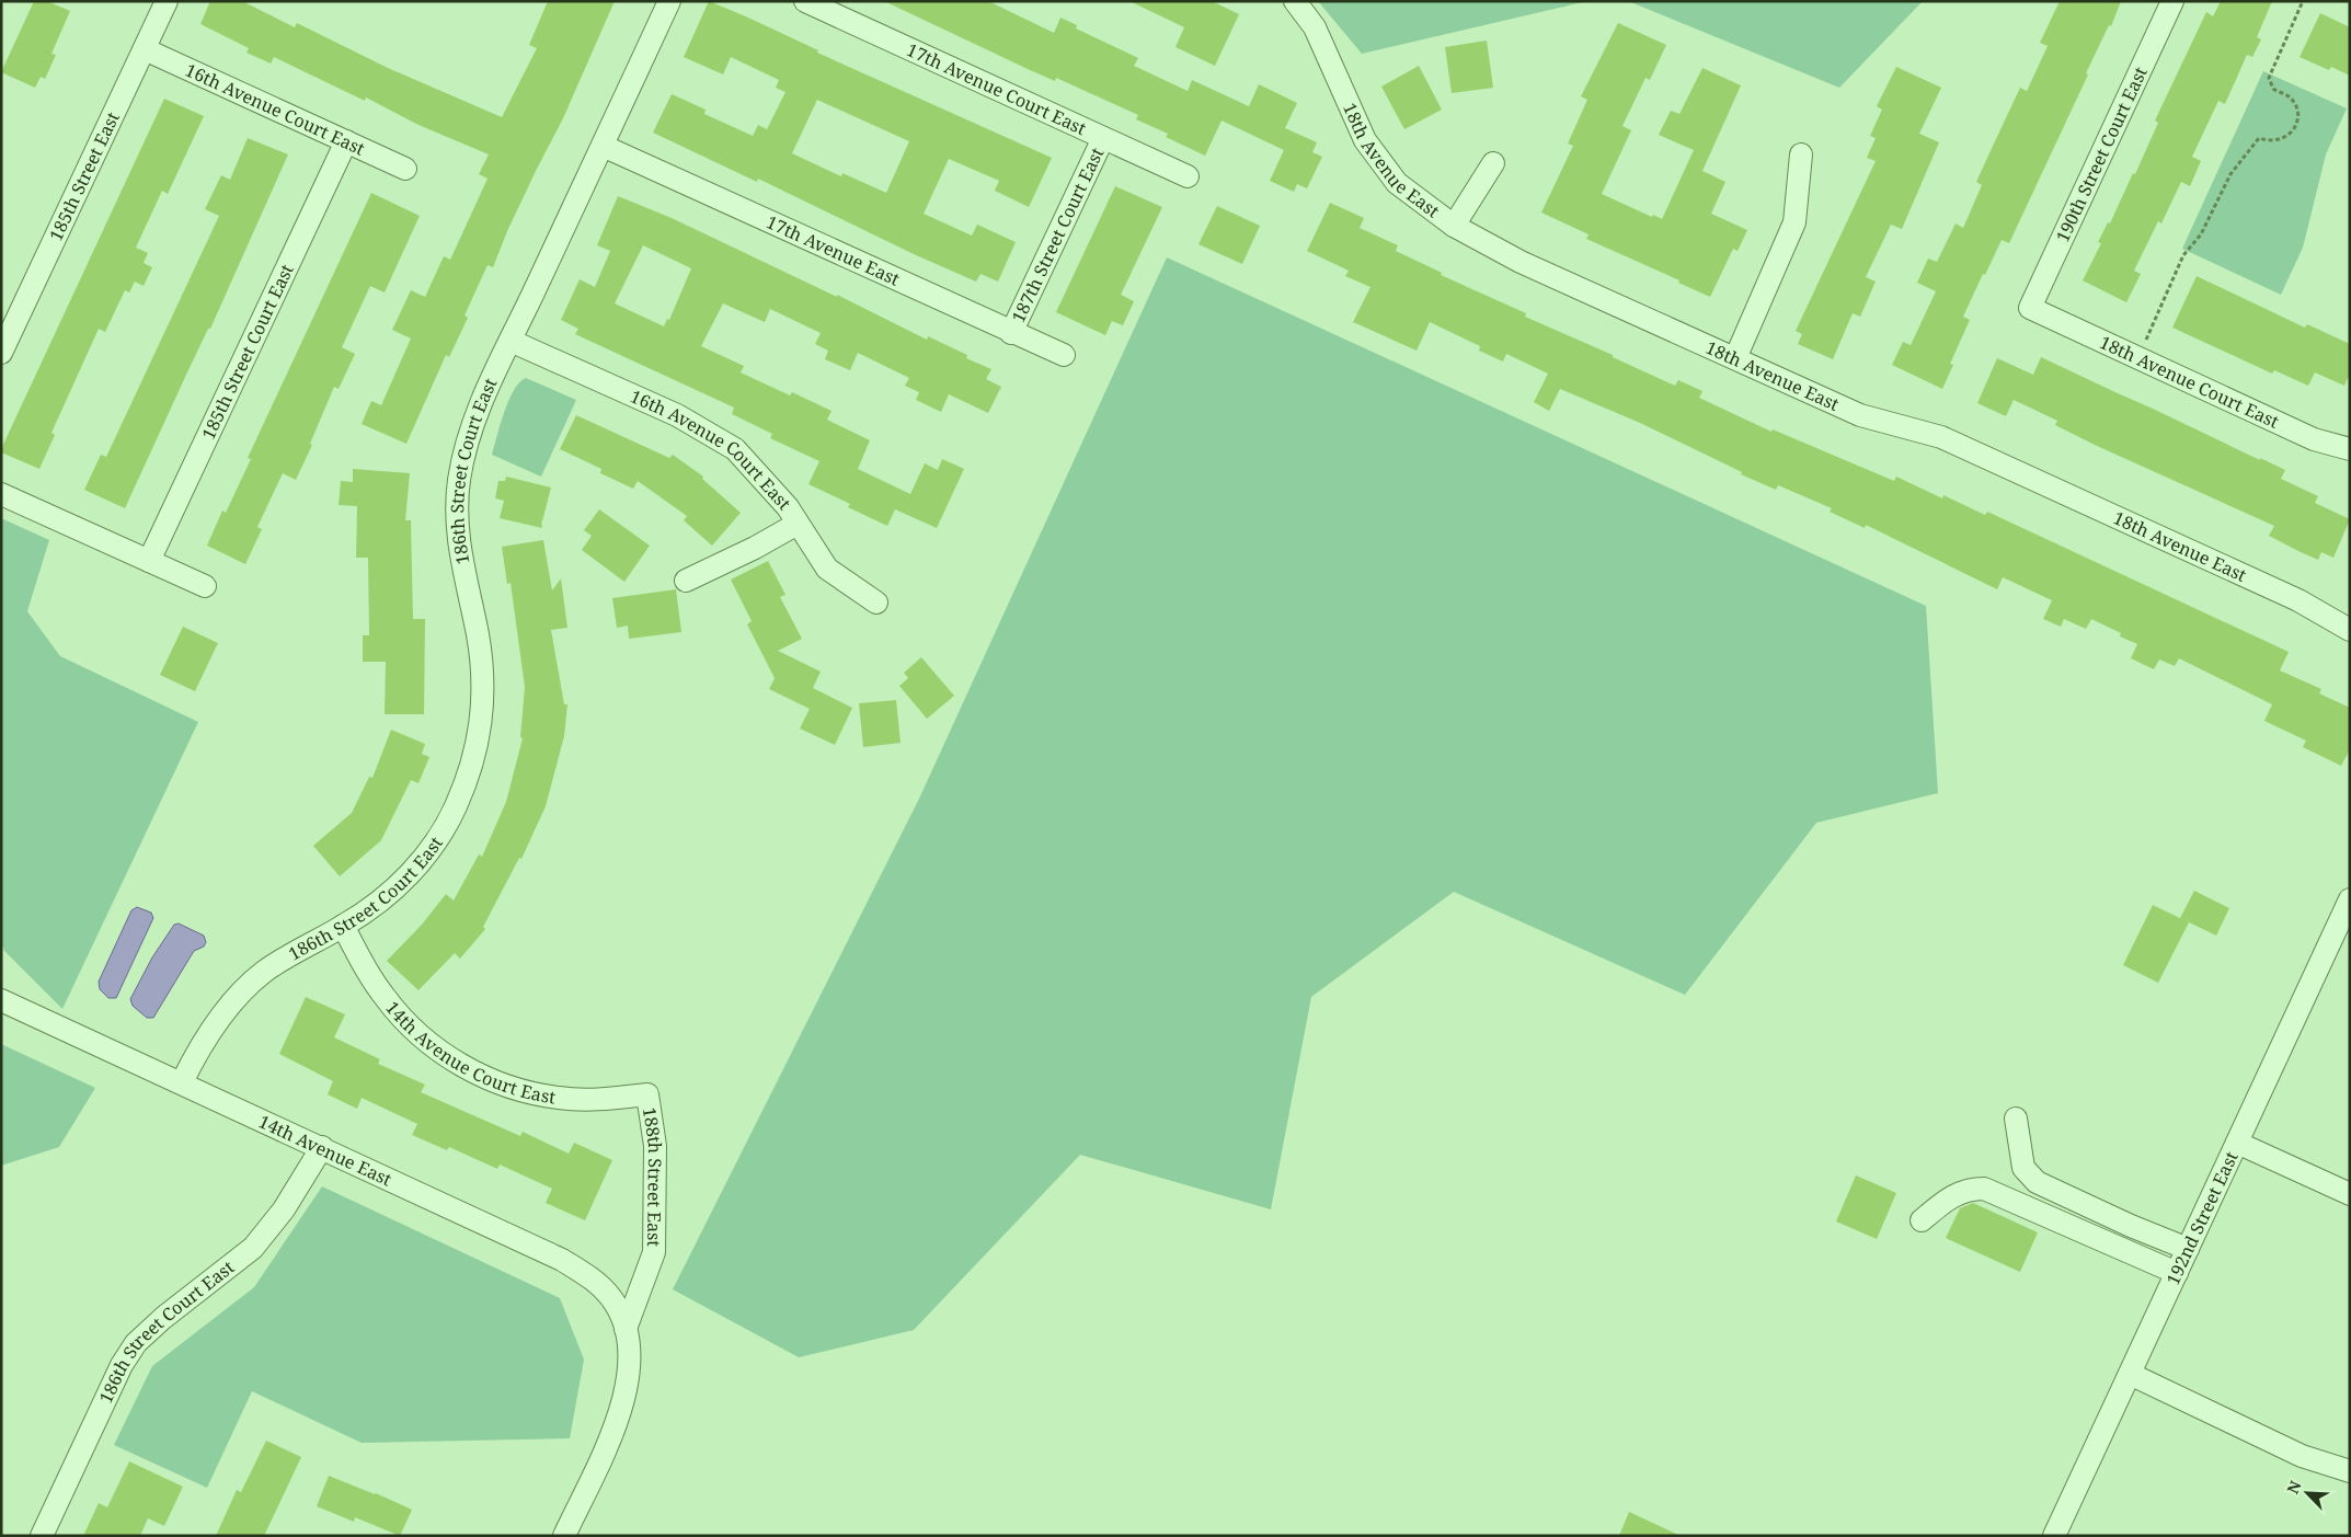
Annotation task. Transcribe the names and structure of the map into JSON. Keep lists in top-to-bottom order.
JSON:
{
  "streets": {
    "street": [
      "17th Avenue Court East",
      "16th Avenue Court East",
      "190th Street Court East",
      "18th Avenue East",
      "185th Street East",
      "187th Street Court East",
      "17th Avenue East",
      "185th Street Court East",
      "18th Avenue Court East",
      "186th Street Court East",
      "14th Avenue Court East",
      "14th Avenue East",
      "188th Street East",
      "192nd Street East"
    ]
  },
  "crossings": [
    ["17th Avenue Court East", "187th Street Court East"],
    ["16th Avenue Court East", "185th Street East"],
    ["16th Avenue Court East", "185th Street Court East"],
    ["16th Avenue Court East", "186th Street Court East"],
    ["190th Street Court East", "18th Avenue Court East"],
    ["187th Street Court East", "17th Avenue East"],
    ["17th Avenue East", "186th Street Court East"],
    ["186th Street Court East", "14th Avenue Court East"],
    ["186th Street Court East", "14th Avenue East"],
    ["14th Avenue Court East", "188th Street East"],
    ["14th Avenue East", "188th Street East"]
  ],
  "north": "top left"
}
